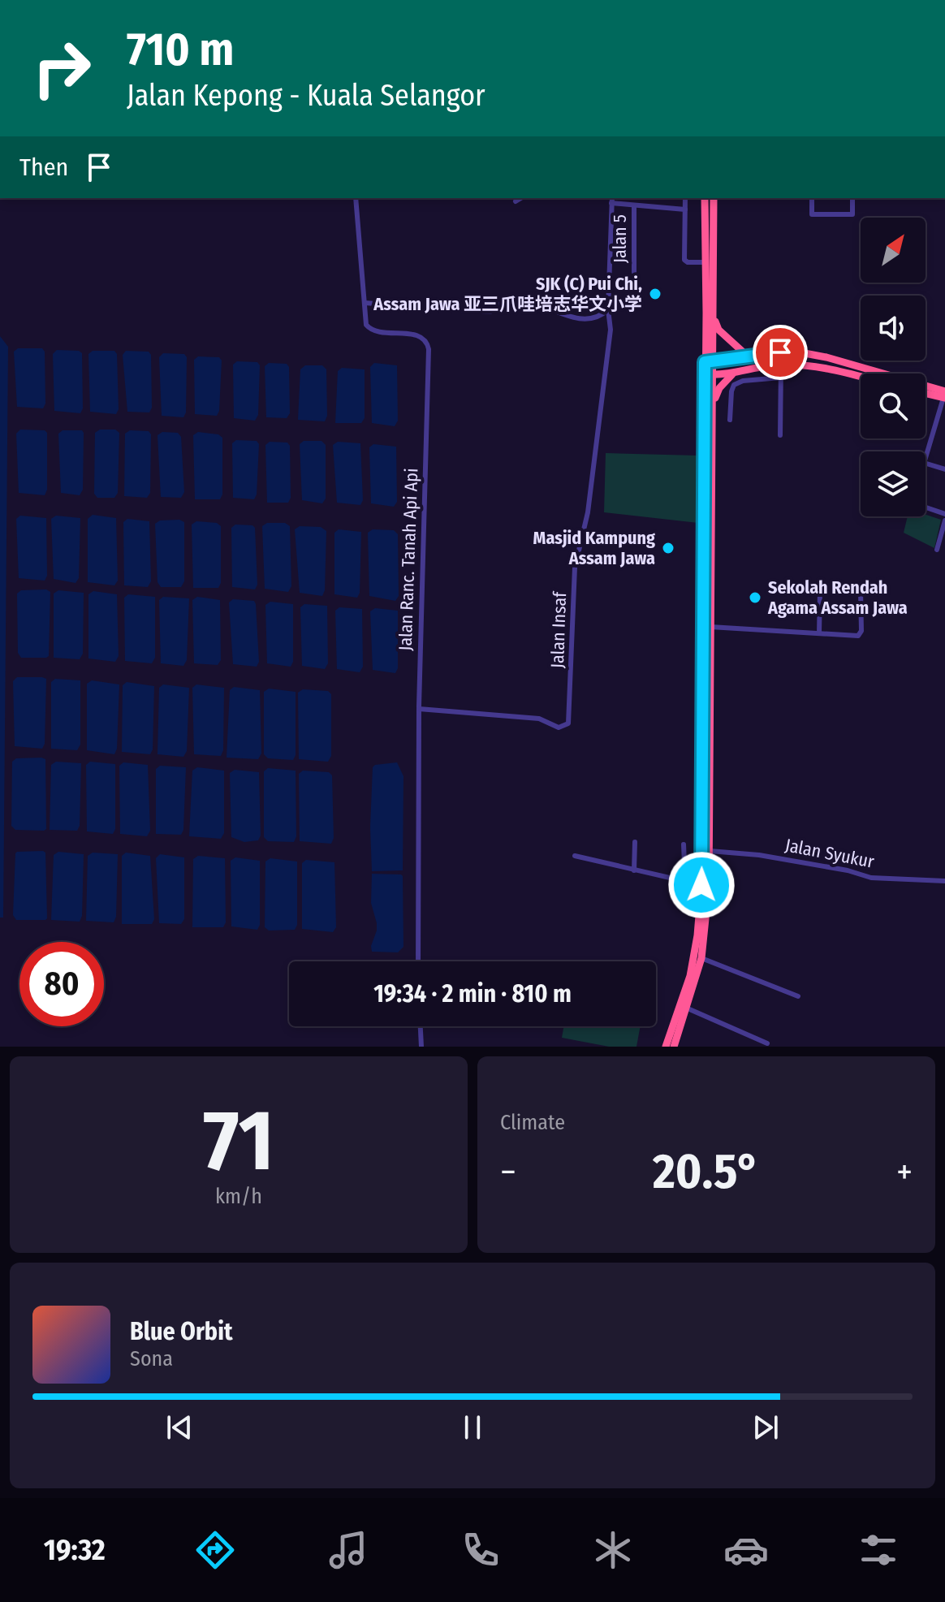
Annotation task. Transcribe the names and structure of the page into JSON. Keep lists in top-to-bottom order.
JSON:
{
  "streets": {
    "street": [
      "Jalan 5",
      "Jalan Ranc. Tanah Api Api",
      "Jalan Insaf",
      "Jalan Syukur"
    ]
  },
  "crossings": [
    ["Jalan Ranc. Tanah Api Api", "Jalan Insaf"]
  ],
  "places": ["SJK (C) Pui Chi, Assam Jawa 亚三爪哇培志华文小学", "Masjid Kampung Assam Jawa", "Sekolah Rendah Agama Assam Jawa"],
  "north": "top right",
  "page": {
    "turn": ["710 m", "Jalan Kepong - Kuala Selangor"],
    "then": "Then",
    "limit": "80",
    "trip": "19:34 · 2 min · 810 m",
    "tile": [
      ["71", "km/h"],
      "Climate"
    ],
    "heat": ["−", "20.5°", "+"],
    "song": ["Blue Orbit", "Sona"],
    "tabs": "19:32"
  }
}
